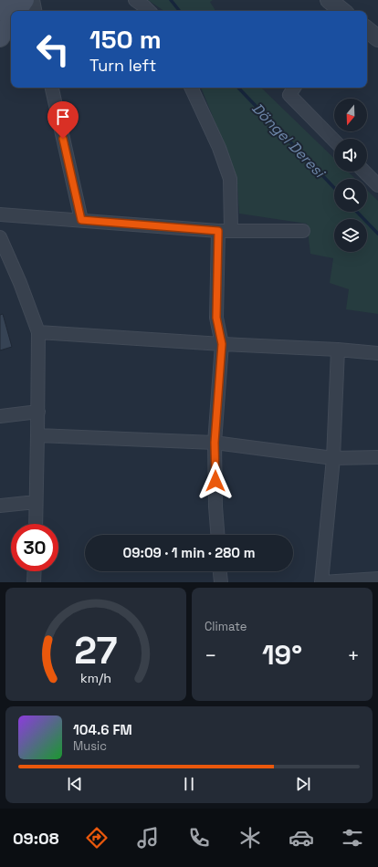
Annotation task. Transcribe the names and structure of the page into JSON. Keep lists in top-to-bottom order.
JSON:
{
  "water": ["Döngel Deresi"],
  "north": "bottom",
  "page": {
    "turn": ["150 m", "Turn left"],
    "limit": "30",
    "trip": "09:09 · 1 min · 280 m",
    "tile": "Climate",
    "heat": ["−", "19°", "+"],
    "song": ["104.6 FM", "Music"],
    "tabs": "09:08",
    "gauge": ["27", "km/h"]
  }
}
